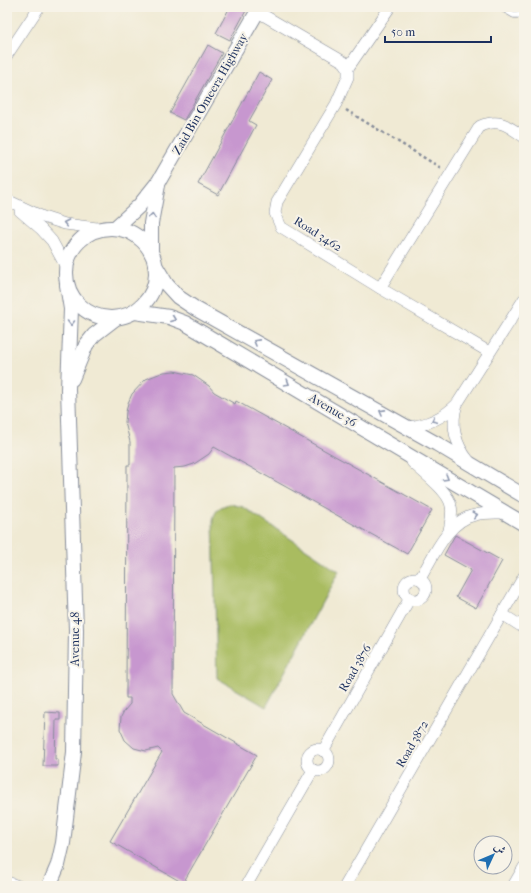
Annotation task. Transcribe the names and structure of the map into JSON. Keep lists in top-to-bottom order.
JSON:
{
  "streets": {
    "street": [
      "Zaid Bin Omeera Highway",
      "Road 3462",
      "Avenue 36",
      "Avenue 48",
      "Road 3876",
      "Road 3872"
    ]
  },
  "crossings": [
    ["Zaid Bin Omeera Highway", "Avenue 36"],
    ["Zaid Bin Omeera Highway", "Avenue 48"],
    ["Avenue 36", "Avenue 48"]
  ],
  "scale_bar": "50 m",
  "north": "top right"
}
